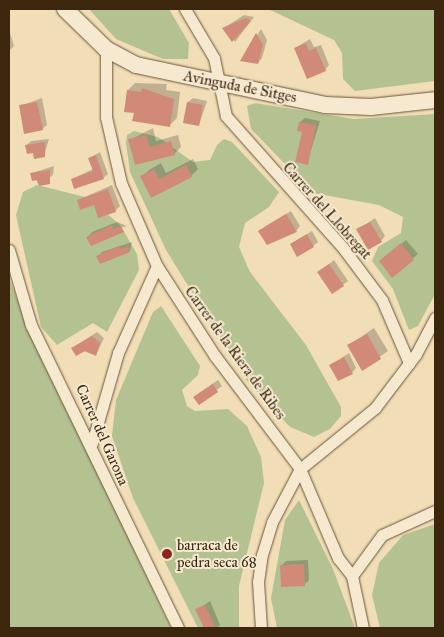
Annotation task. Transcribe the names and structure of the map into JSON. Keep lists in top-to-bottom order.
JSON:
{
  "streets": {
    "street": [
      "Avinguda de Sitges",
      "Carrer del Llobregat",
      "Carrer de la Riera de Ribes",
      "Carrer del Garona"
    ]
  },
  "crossings": [
    ["Avinguda de Sitges", "Carrer del Llobregat"],
    ["Avinguda de Sitges", "Carrer de la Riera de Ribes"]
  ],
  "places": ["barraca de pedra seca 68"]
}
